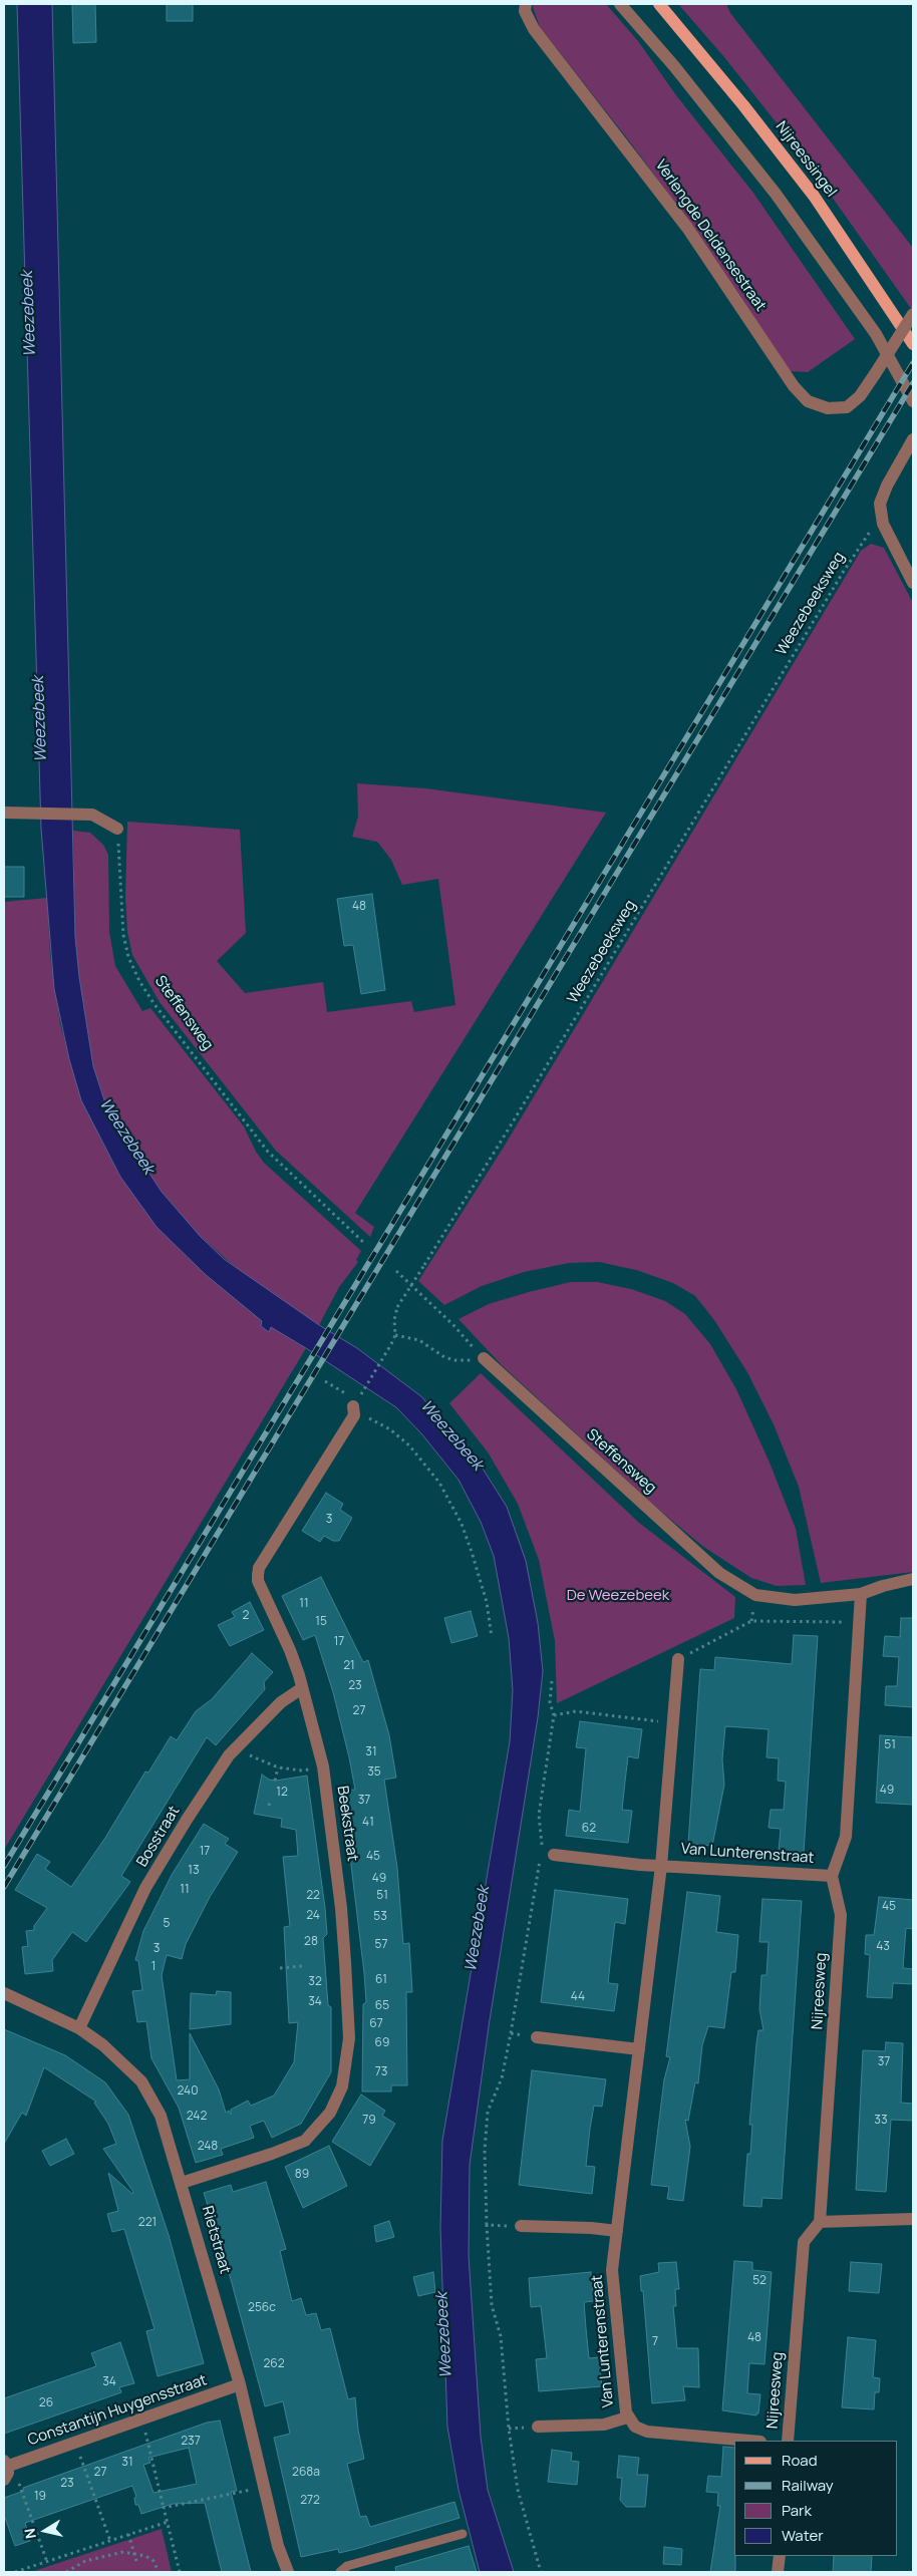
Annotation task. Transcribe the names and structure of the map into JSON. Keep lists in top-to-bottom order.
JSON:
{
  "streets": {
    "main road": ["Nijreessingel"],
    "street": [
      "Verlengde Deldensestraat",
      "Steffensweg",
      "Beekstraat",
      "Bosstraat",
      "Van Lunterenstraat",
      "Nijreesweg",
      "Rietstraat",
      "Constantijn Huygensstraat"
    ],
    "path": ["Weezebeeksweg"]
  },
  "crossings": [
    ["Weezebeeksweg", "Beekstraat"],
    ["Beekstraat", "Bosstraat"],
    ["Beekstraat", "Rietstraat"],
    ["Bosstraat", "Rietstraat"],
    ["Van Lunterenstraat", "Nijreesweg"],
    ["Rietstraat", "Constantijn Huygensstraat"]
  ],
  "water": ["Weezebeek"],
  "parks": ["De Weezebeek"],
  "house_numbers": [
    "48",
    "3",
    "11",
    "2",
    "15",
    "17",
    "21",
    "23",
    "27",
    "51",
    "31",
    "35",
    "49",
    "12",
    "37",
    "41",
    "62",
    "17",
    "45",
    "13",
    "49",
    "11",
    "22",
    "51",
    "45",
    "24",
    "53",
    "5",
    "28",
    "57",
    "43",
    "3",
    "1",
    "61",
    "32",
    "44",
    "34",
    "65",
    "67",
    "69",
    "37",
    "73",
    "240",
    "242",
    "79",
    "33",
    "248",
    "89",
    "221",
    "52",
    "256c",
    "48",
    "7",
    "262",
    "34",
    "26",
    "237",
    "31",
    "27",
    "268a",
    "23",
    "19",
    "272"
  ],
  "legend": [
    "Road",
    "Railway",
    "Park",
    "Water"
  ],
  "north": "left"
}
